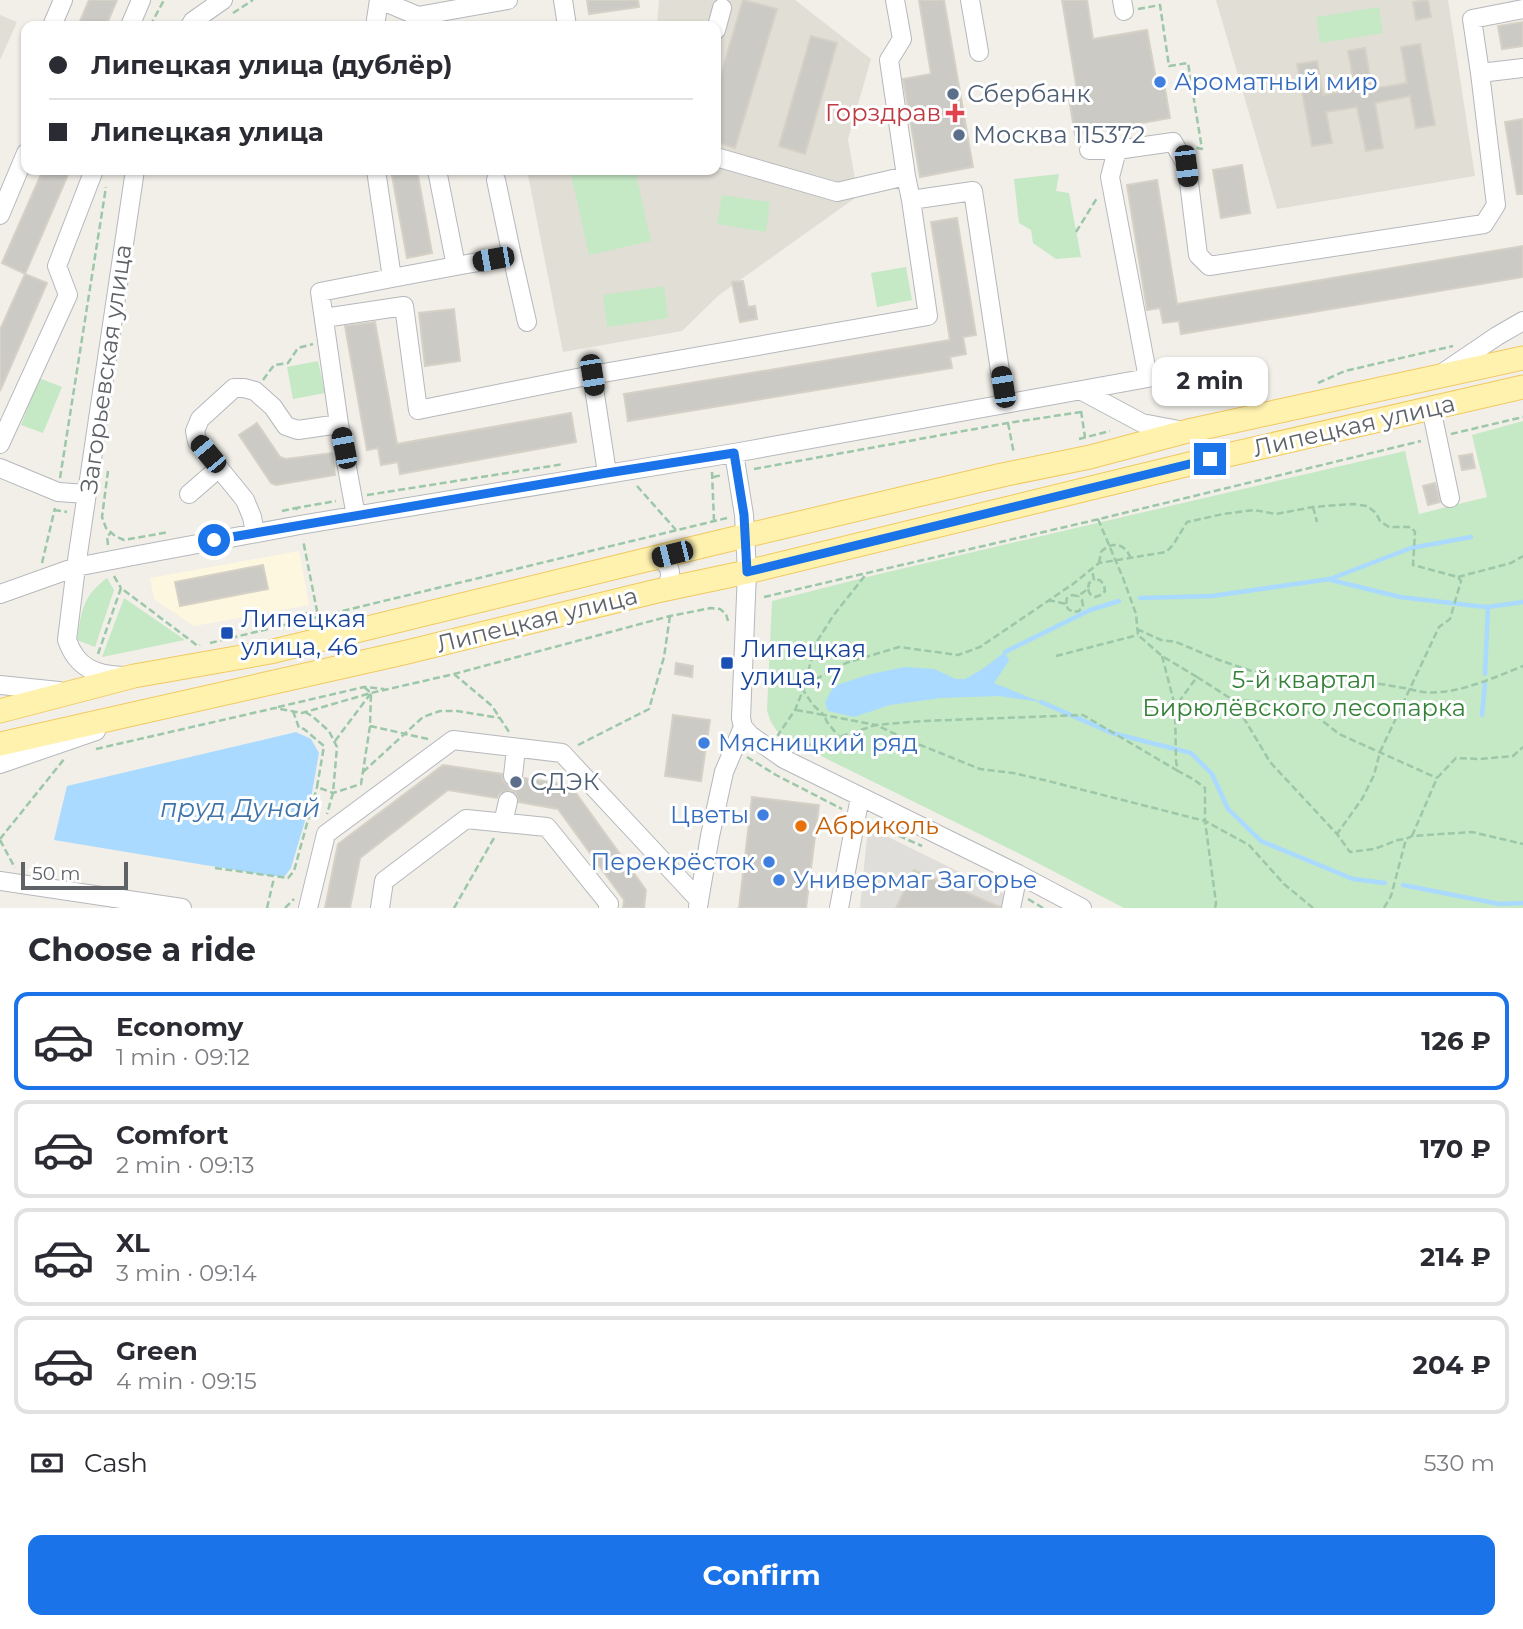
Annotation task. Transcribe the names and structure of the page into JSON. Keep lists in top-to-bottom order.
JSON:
{
  "streets": {
    "main road": ["Липецкая улица"],
    "street": ["Загорьевская улица"]
  },
  "crossings": [
    ["Загорьевская улица", "Липецкая улица"]
  ],
  "water": ["пруд Дунай"],
  "parks": ["5-й квартал Бирюлёвского лесопарка"],
  "places": {
    "other": [
      "Ароматный мир",
      "Сбербанк",
      "Москва 115372",
      "Мясницкий ряд",
      "СДЭК",
      "Цветы",
      "Абриколь",
      "Перекрёсток",
      "Универмаг Загорье"
    ],
    "health": ["Горздрав"],
    "transit": ["Липецкая улица, 46", "Липецкая улица, 7"]
  },
  "scale_bar": "50 m",
  "page": {
    "banner": ["Липецкая улица (дублёр)", "Липецкая улица"],
    "bubble": "2 min",
    "scale": "50 m",
    "heading": "Choose a ride",
    "list": [
      {
        "name": "Economy",
        "note": "1 min · 09:12",
        "value": "126 ₽"
      },
      {
        "name": "Comfort",
        "note": "2 min · 09:13",
        "value": "170 ₽"
      },
      {
        "name": "XL",
        "note": "3 min · 09:14",
        "value": "214 ₽"
      },
      {
        "name": "Green",
        "note": "4 min · 09:15",
        "value": "204 ₽"
      }
    ],
    "pay": ["Cash", "530 m"],
    "buttons": "Confirm"
  }
}
